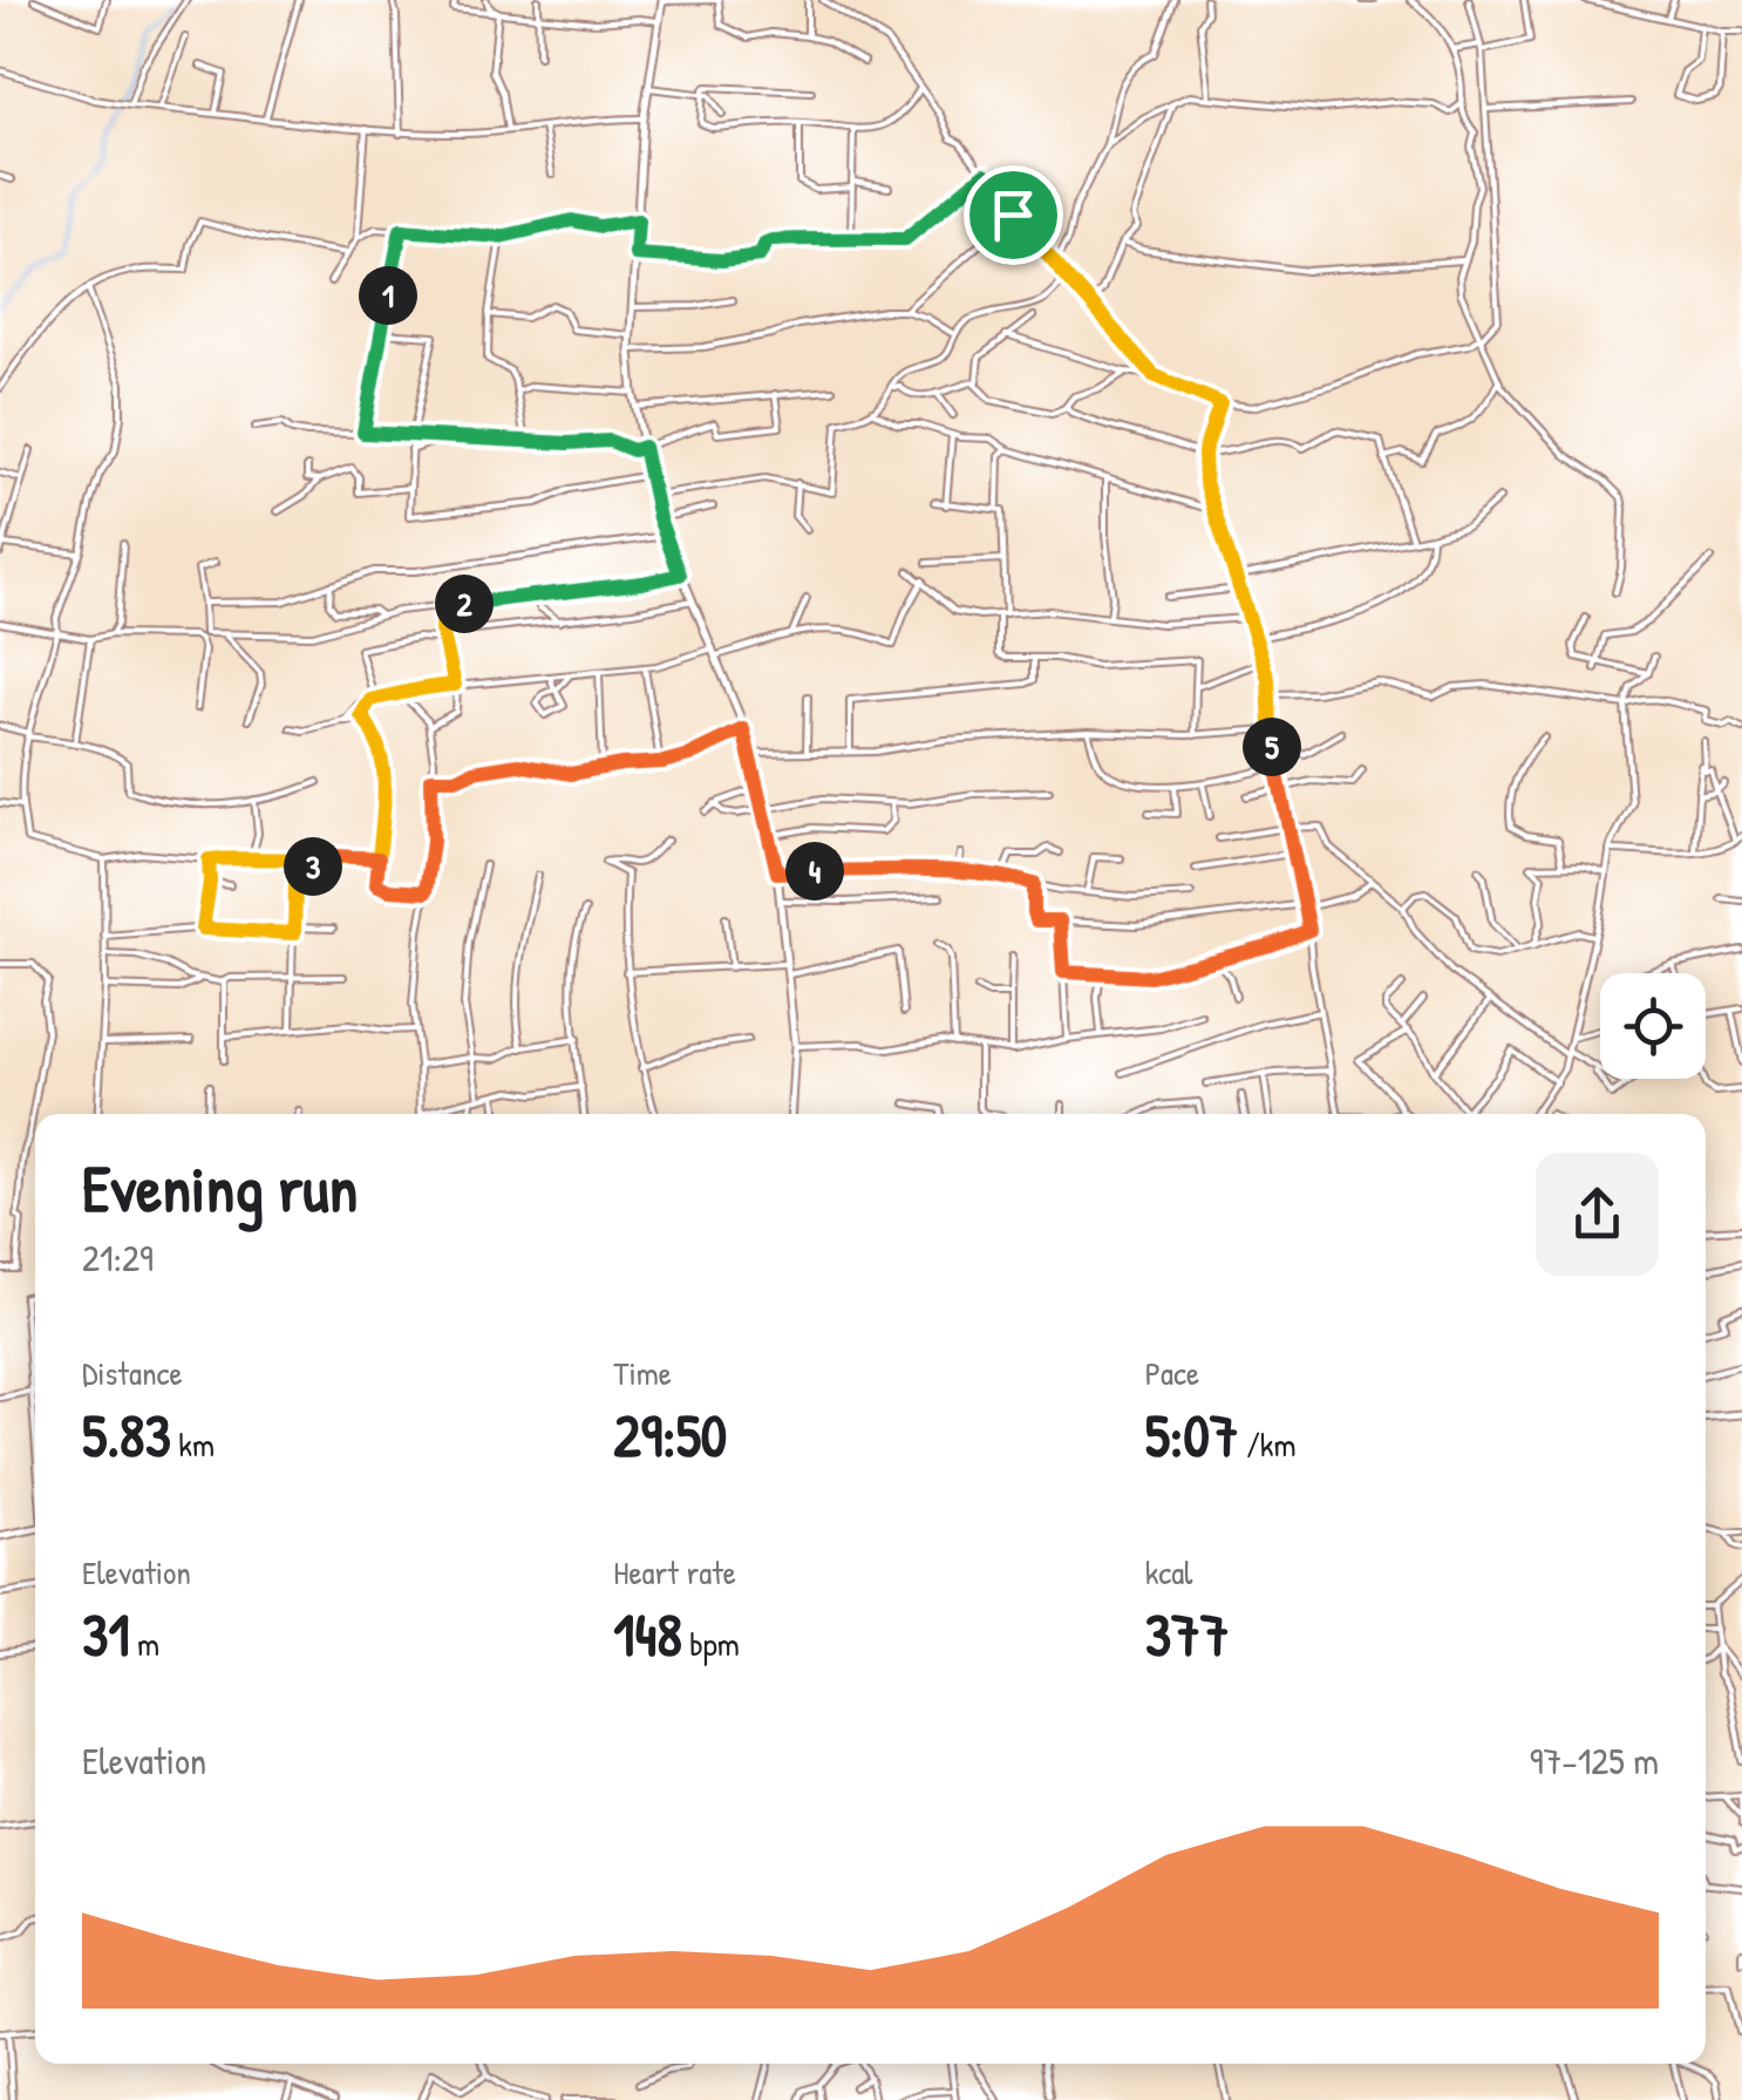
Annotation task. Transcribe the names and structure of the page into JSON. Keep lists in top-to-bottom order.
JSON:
{
  "page": {
    "pins": [
      "1",
      "2",
      "5",
      "3",
      "4"
    ],
    "heading": ["Evening run", "21:29"],
    "stats": [
      ["Distance", "5.83 km"],
      ["Time", "29:50"],
      ["Pace", "5:07 /km"],
      ["Elevation", "31 m"],
      ["Heart rate", "148 bpm"],
      ["kcal", "377"]
    ],
    "chart": ["Elevation", "97–125 m"]
  }
}
